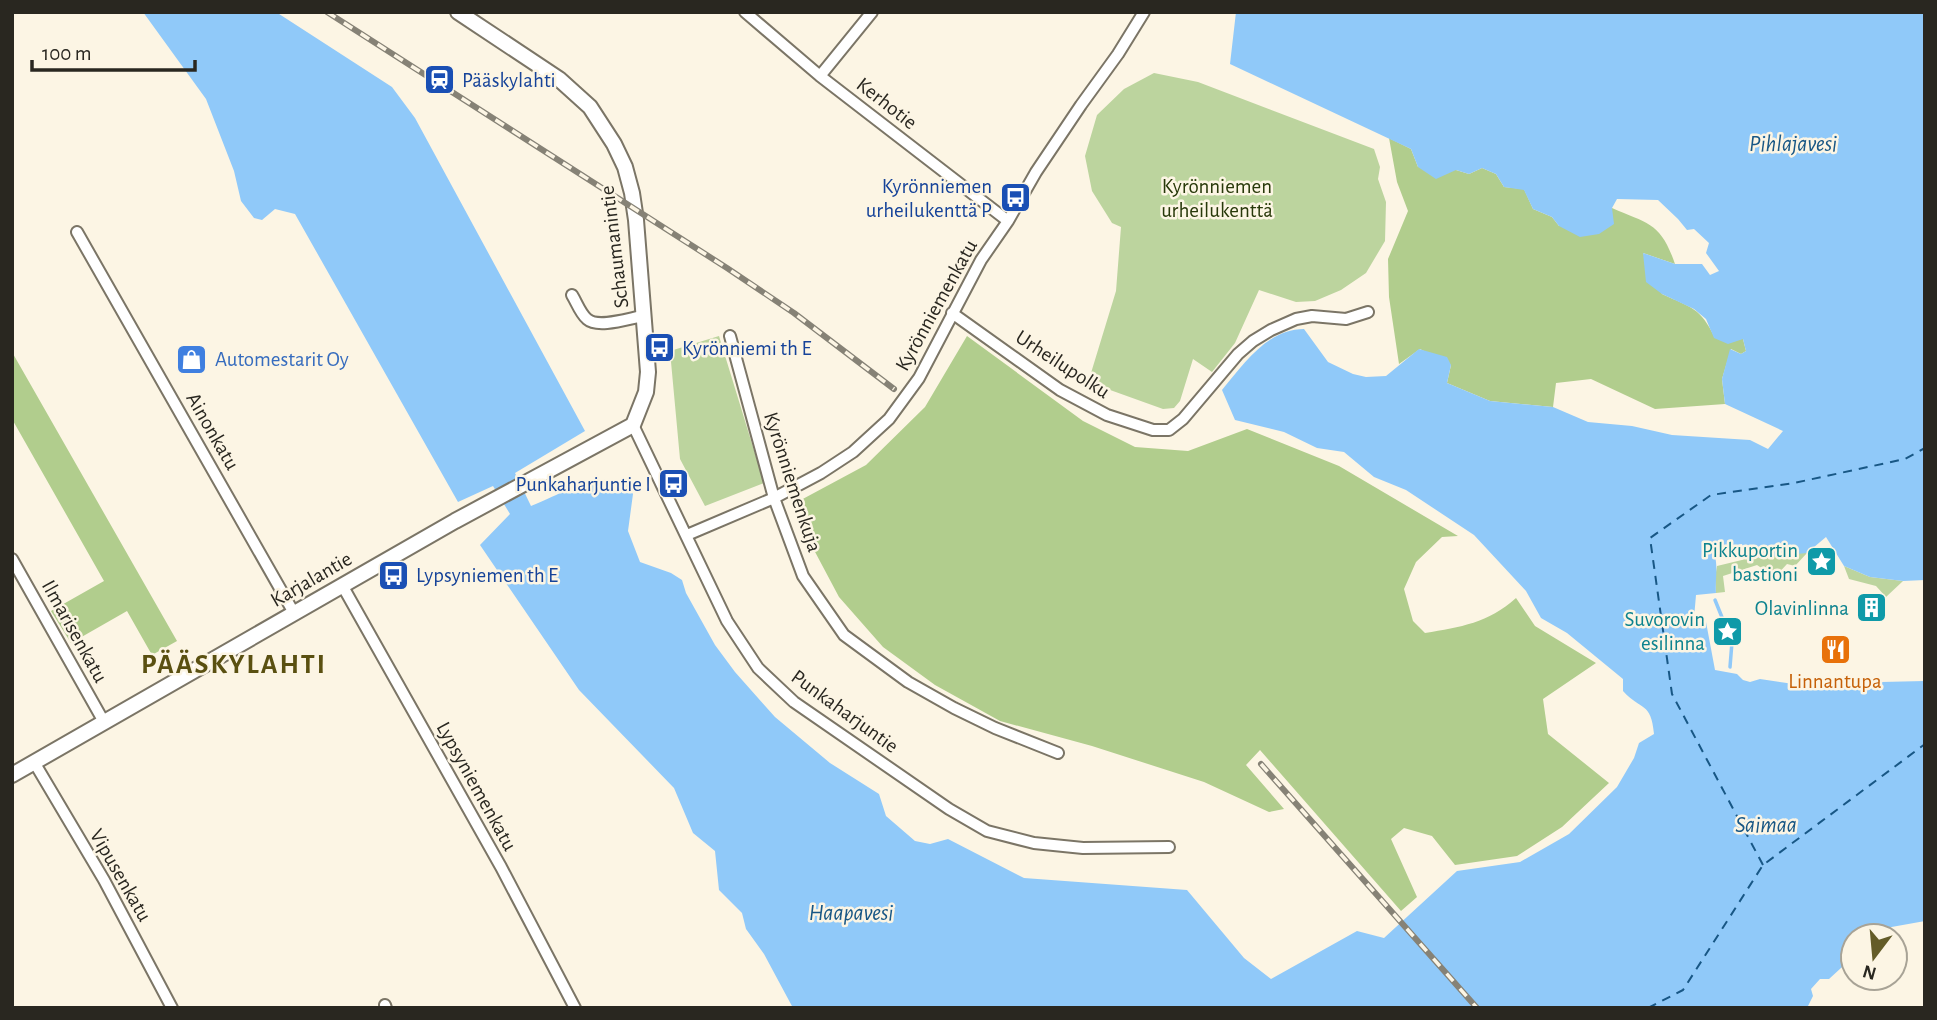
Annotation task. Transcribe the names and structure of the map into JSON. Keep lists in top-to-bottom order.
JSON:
{
  "streets": {
    "street": [
      "Kerhotie",
      "Schaumanintie",
      "Kyrönniemenkatu",
      "Urheilupolku",
      "Ainonkatu",
      "Kyrönniemenkuja",
      "Karjalantie",
      "Ilmarisenkatu",
      "Punkaharjuntie",
      "Lypsyniemenkatu",
      "Vipusenkatu"
    ]
  },
  "crossings": [
    ["Kerhotie", "Kyrönniemenkatu"],
    ["Schaumanintie", "Karjalantie"],
    ["Schaumanintie", "Punkaharjuntie"],
    ["Kyrönniemenkatu", "Urheilupolku"],
    ["Kyrönniemenkatu", "Kyrönniemenkuja"],
    ["Kyrönniemenkatu", "Punkaharjuntie"],
    ["Ainonkatu", "Karjalantie"],
    ["Karjalantie", "Ilmarisenkatu"],
    ["Karjalantie", "Punkaharjuntie"],
    ["Karjalantie", "Lypsyniemenkatu"],
    ["Karjalantie", "Vipusenkatu"]
  ],
  "districts": ["PÄÄSKYLAHTI"],
  "water": ["Pihlajavesi", "Saimaa", "Haapavesi"],
  "parks": ["Kyrönniemen urheilukenttä"],
  "places": {
    "station": ["Pääskylahti"],
    "bus stop": [
      "Kyrönniemen urheilukenttä P",
      "Kyrönniemi th E",
      "Punkaharjuntie I",
      "Lypsyniemen th E"
    ],
    "shop": ["Automestarit Oy"],
    "place": ["Pikkuportin bastioni", "Suvorovin esilinna"],
    "building": ["Olavinlinna"],
    "restaurant": ["Linnantupa"]
  },
  "scale_bar": "100 m",
  "north": "bottom"
}
